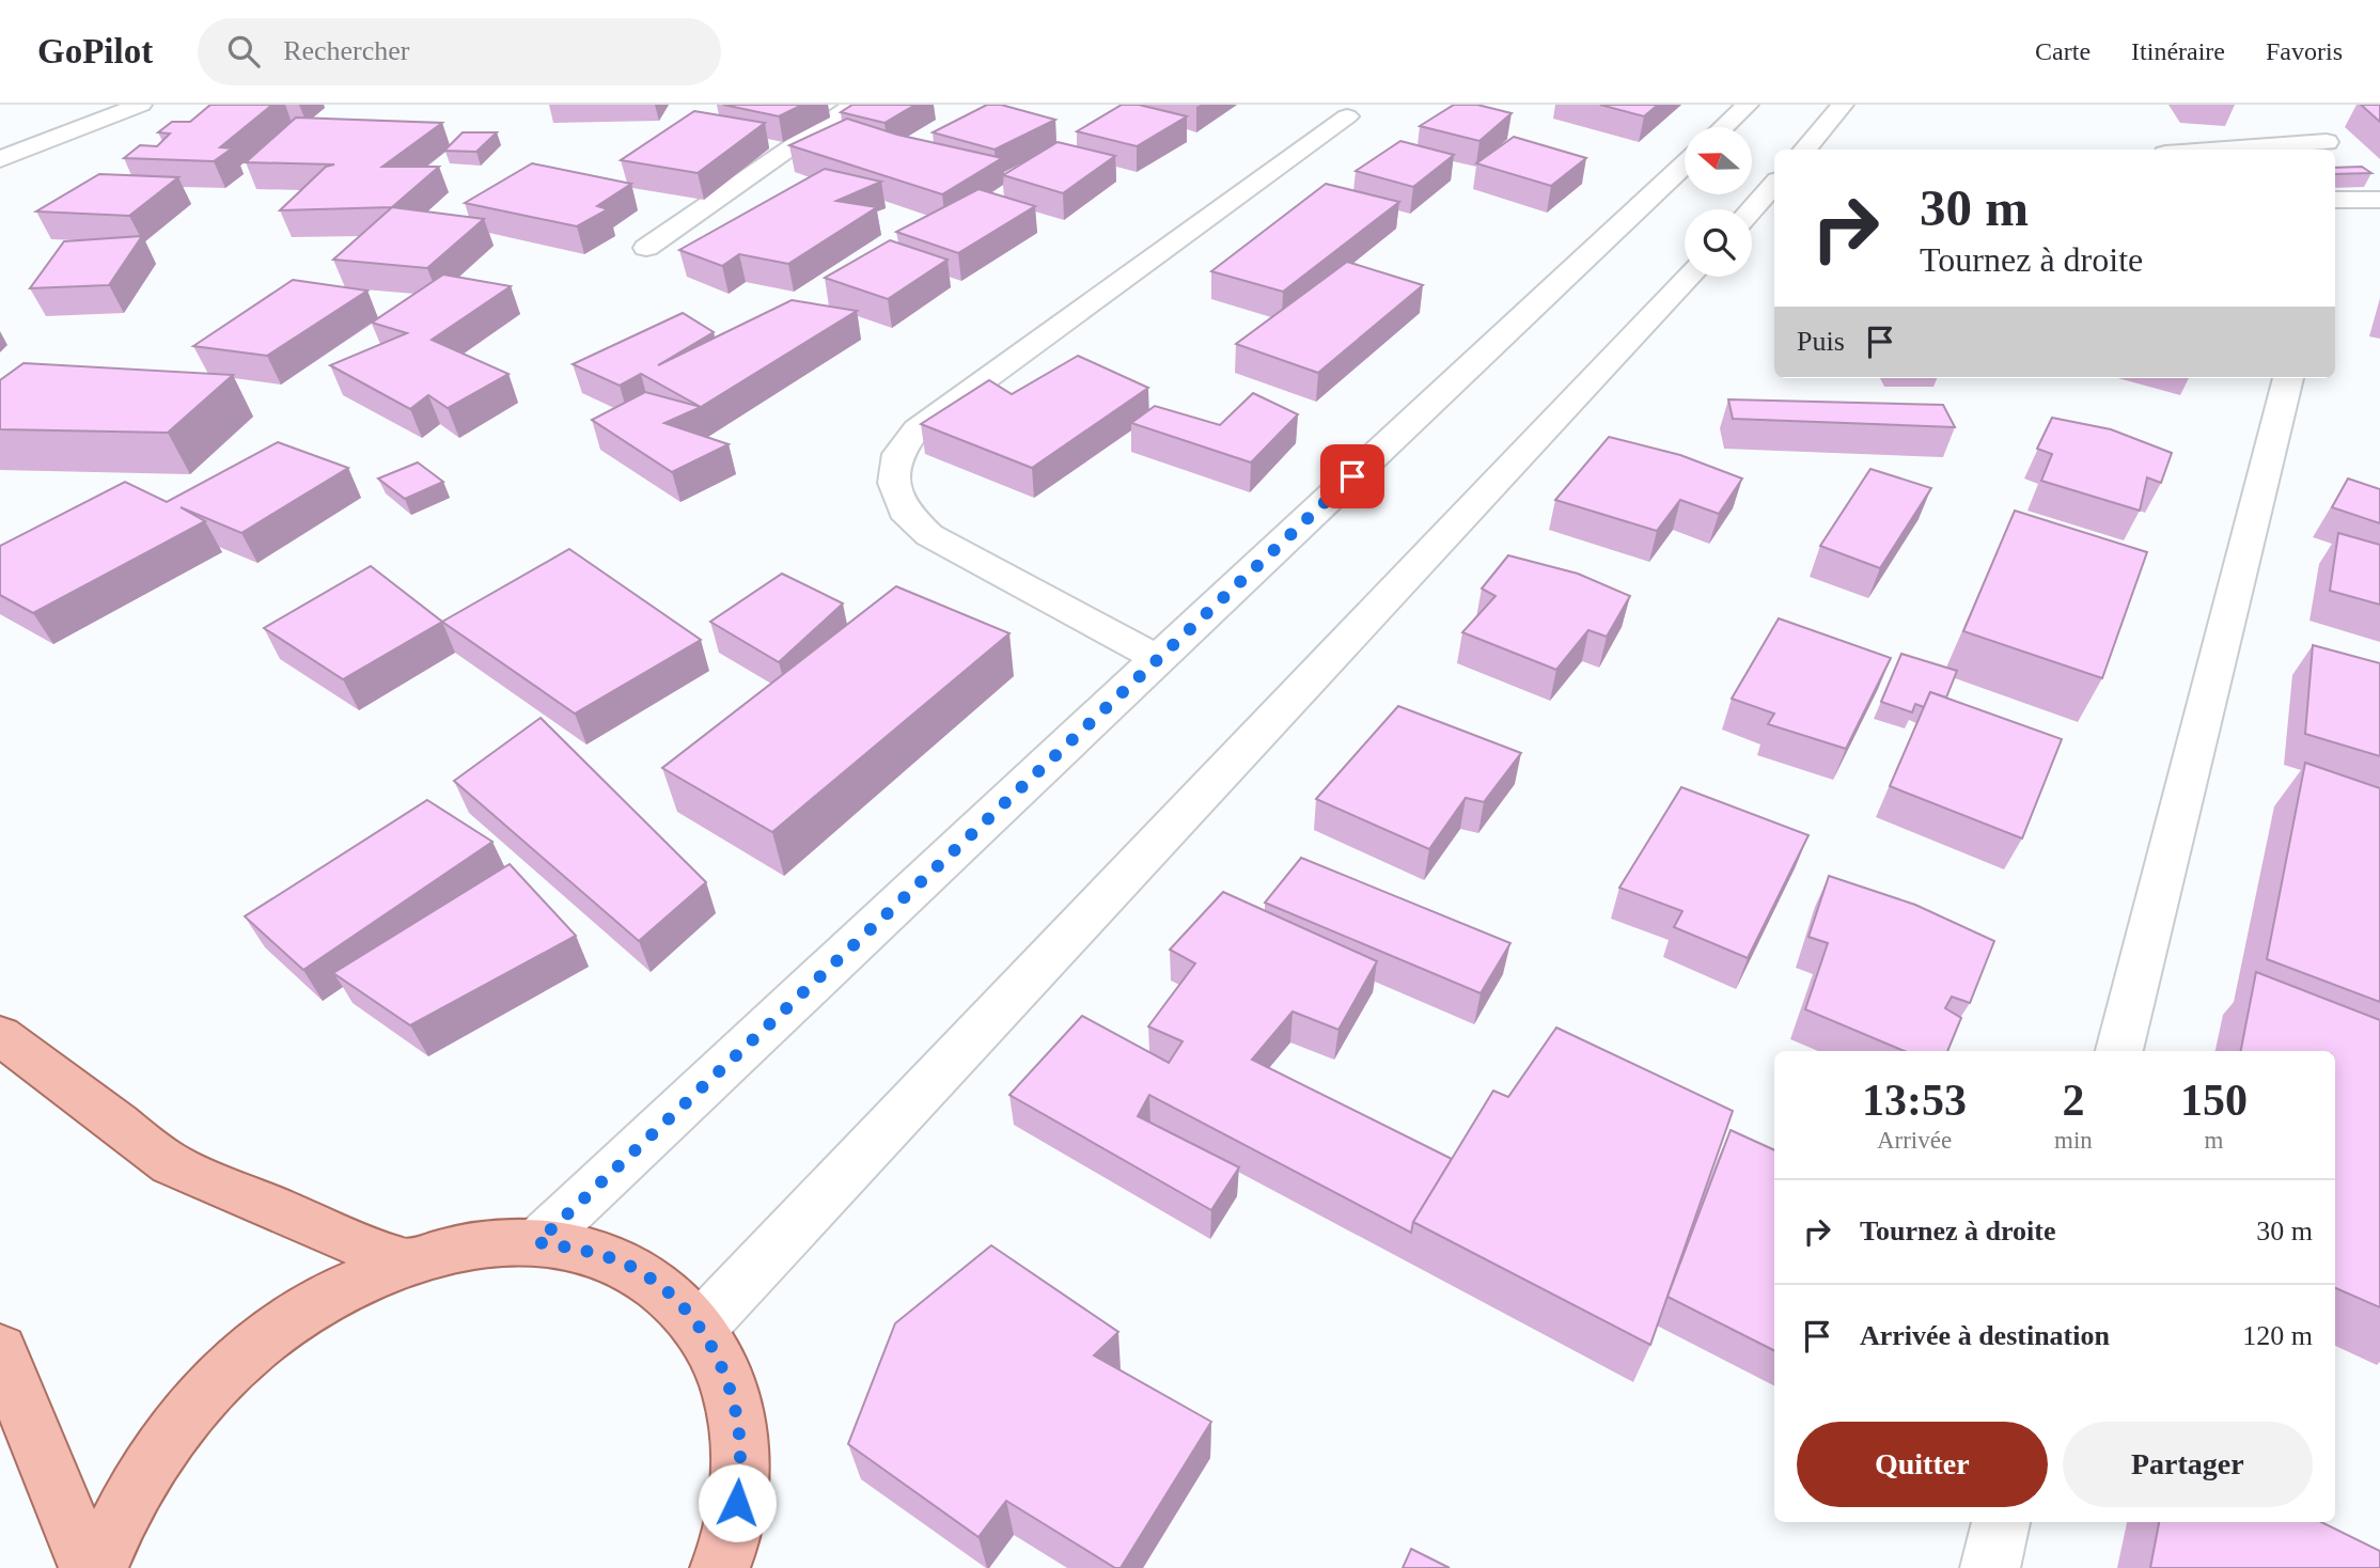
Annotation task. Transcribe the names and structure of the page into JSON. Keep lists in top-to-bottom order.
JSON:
{
  "north": "left",
  "page": {
    "header": "GoPilot",
    "search": "Rechercher",
    "nav": ["Carte", "Itinéraire", "Favoris"],
    "turn": ["30 m", "Tournez à droite"],
    "then": "Puis",
    "eta": [
      "13:53",
      "Arrivée",
      "2",
      "min",
      "150",
      "m"
    ],
    "list": [
      {
        "name": "Tournez à droite",
        "value": "30 m"
      },
      {
        "name": "Arrivée à destination",
        "value": "120 m"
      }
    ],
    "buttons": ["Quitter", "Partager"]
  }
}
